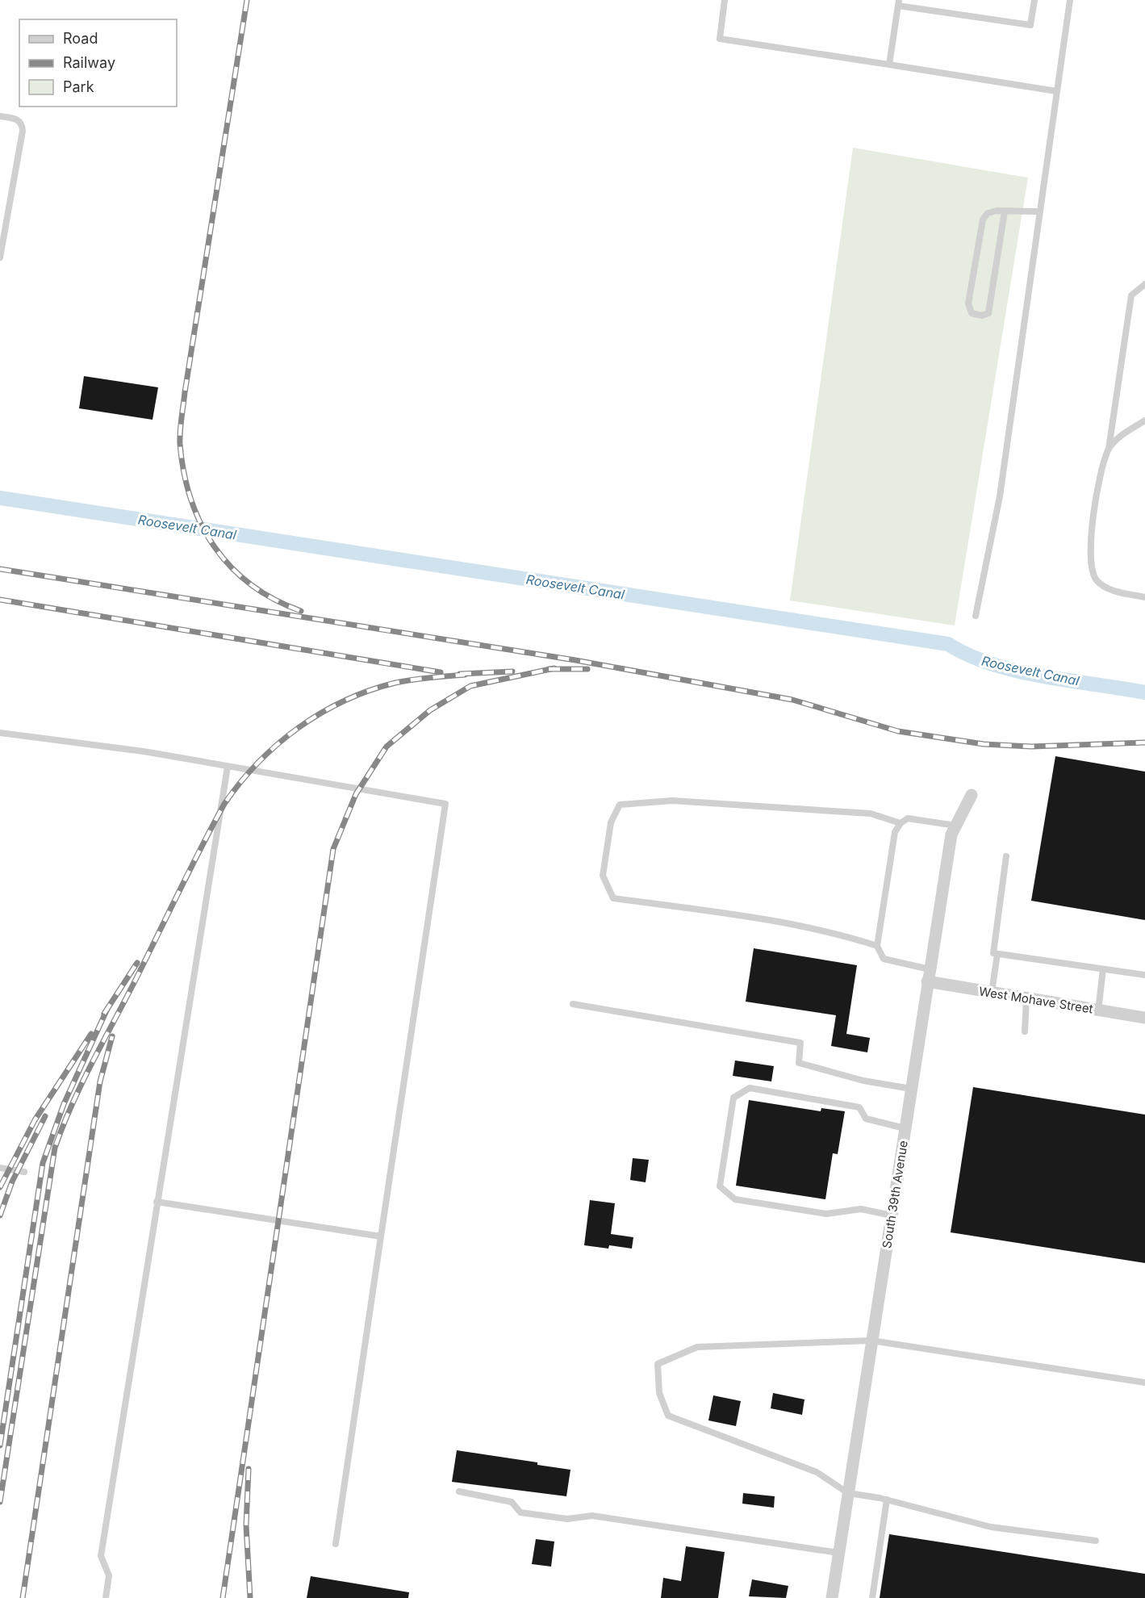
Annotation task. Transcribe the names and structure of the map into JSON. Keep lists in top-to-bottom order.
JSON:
{
  "streets": {
    "street": ["West Mohave Street", "South 39th Avenue"]
  },
  "crossings": [
    ["West Mohave Street", "South 39th Avenue"]
  ],
  "water": ["Roosevelt Canal"],
  "legend": ["Road", "Railway", "Park"]
}
